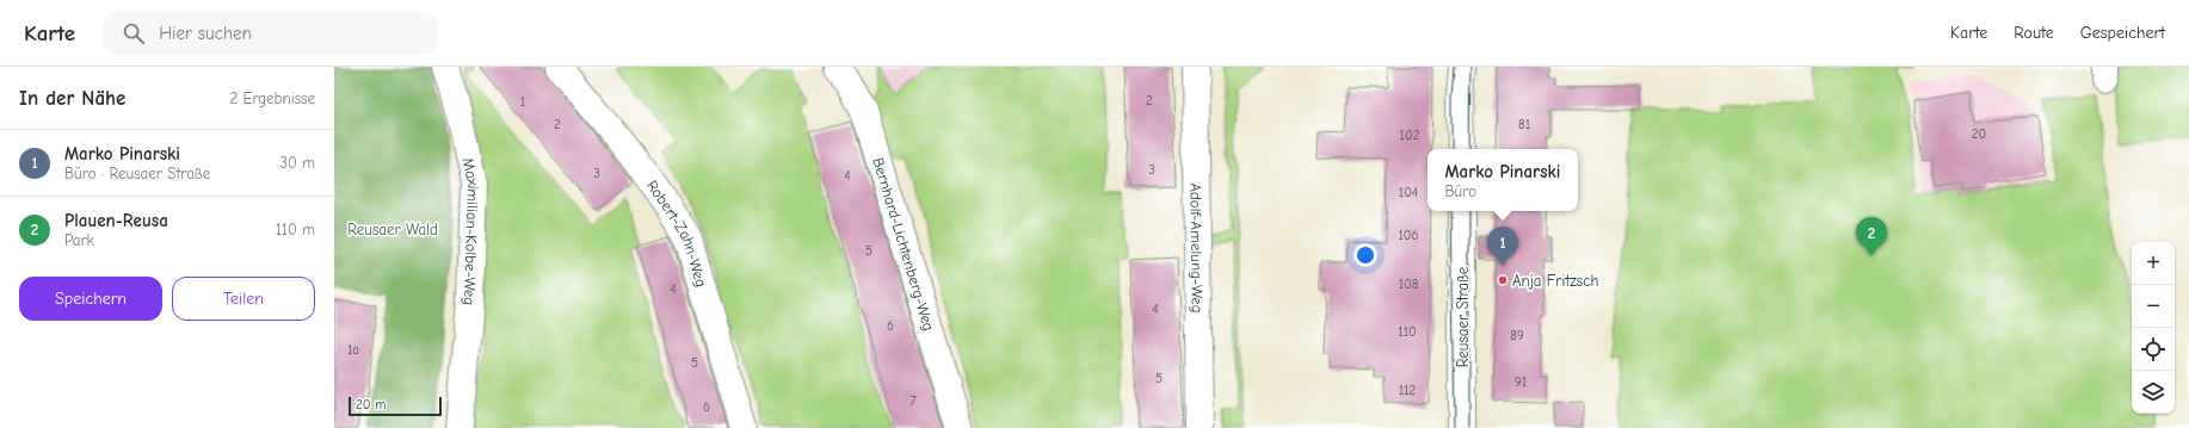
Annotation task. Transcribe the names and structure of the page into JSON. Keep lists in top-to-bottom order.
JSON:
{
  "streets": {
    "street": [
      "Maximilian-Kolbe-Weg",
      "Robert-Zahn-Weg",
      "Bernhard-Lichtenberg-Weg",
      "Adolf-Amelung-Weg",
      "Reusaer Straße"
    ]
  },
  "parks": ["Reusaer Wald"],
  "places": ["Anja Fritzsch"],
  "house_numbers": [
    "2",
    "1",
    "2",
    "81",
    "20",
    "102",
    "3",
    "3",
    "4",
    "104",
    "106",
    "5",
    "108",
    "4",
    "4",
    "6",
    "110",
    "89",
    "1a",
    "5",
    "5",
    "91",
    "112",
    "7",
    "6"
  ],
  "scale_bar": "20 m",
  "page": {
    "header": "Karte",
    "search": "Hier suchen",
    "nav": ["Karte", "Route", "Gespeichert"],
    "heading": ["In der Nähe", "2 Ergebnisse"],
    "list": [
      {
        "mark": "1",
        "name": "Marko Pinarski",
        "note": "Büro · Reusaer Straße",
        "value": "30 m"
      },
      {
        "mark": "2",
        "name": "Plauen-Reusa",
        "note": "Park",
        "value": "110 m"
      }
    ],
    "popup": ["Marko Pinarski", "Büro"],
    "pins": ["2", "1"],
    "map_buttons": ["+", "−"],
    "buttons": ["Speichern", "Teilen"],
    "scale": "20 m"
  }
}
